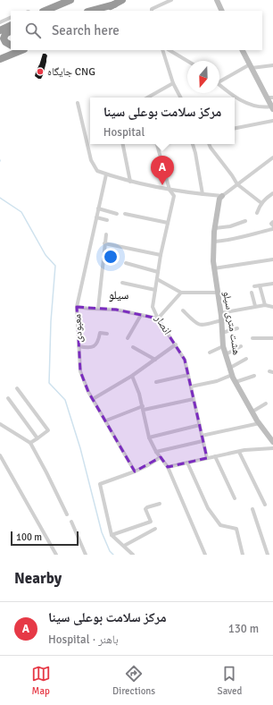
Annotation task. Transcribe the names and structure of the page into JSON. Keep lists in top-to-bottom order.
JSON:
{
  "streets": {
    "street": ["هشت متری سیلو", "انصار", "معبودی"]
  },
  "districts": ["سیلو"],
  "places": ["جایگاه CNG"],
  "scale_bar": "100 m",
  "north": "bottom",
  "page": {
    "search": "Search here",
    "popup": ["مرکز سلامت بوعلی سینا", "Hospital"],
    "pins": "A",
    "scale": "100 m",
    "heading": "Nearby",
    "list": [
      {
        "mark": "A",
        "name": "مرکز سلامت بوعلی سینا",
        "note": "Hospital · باهنر",
        "value": "130 m"
      }
    ],
    "nav": ["Map", "Directions", "Saved"]
  }
}
